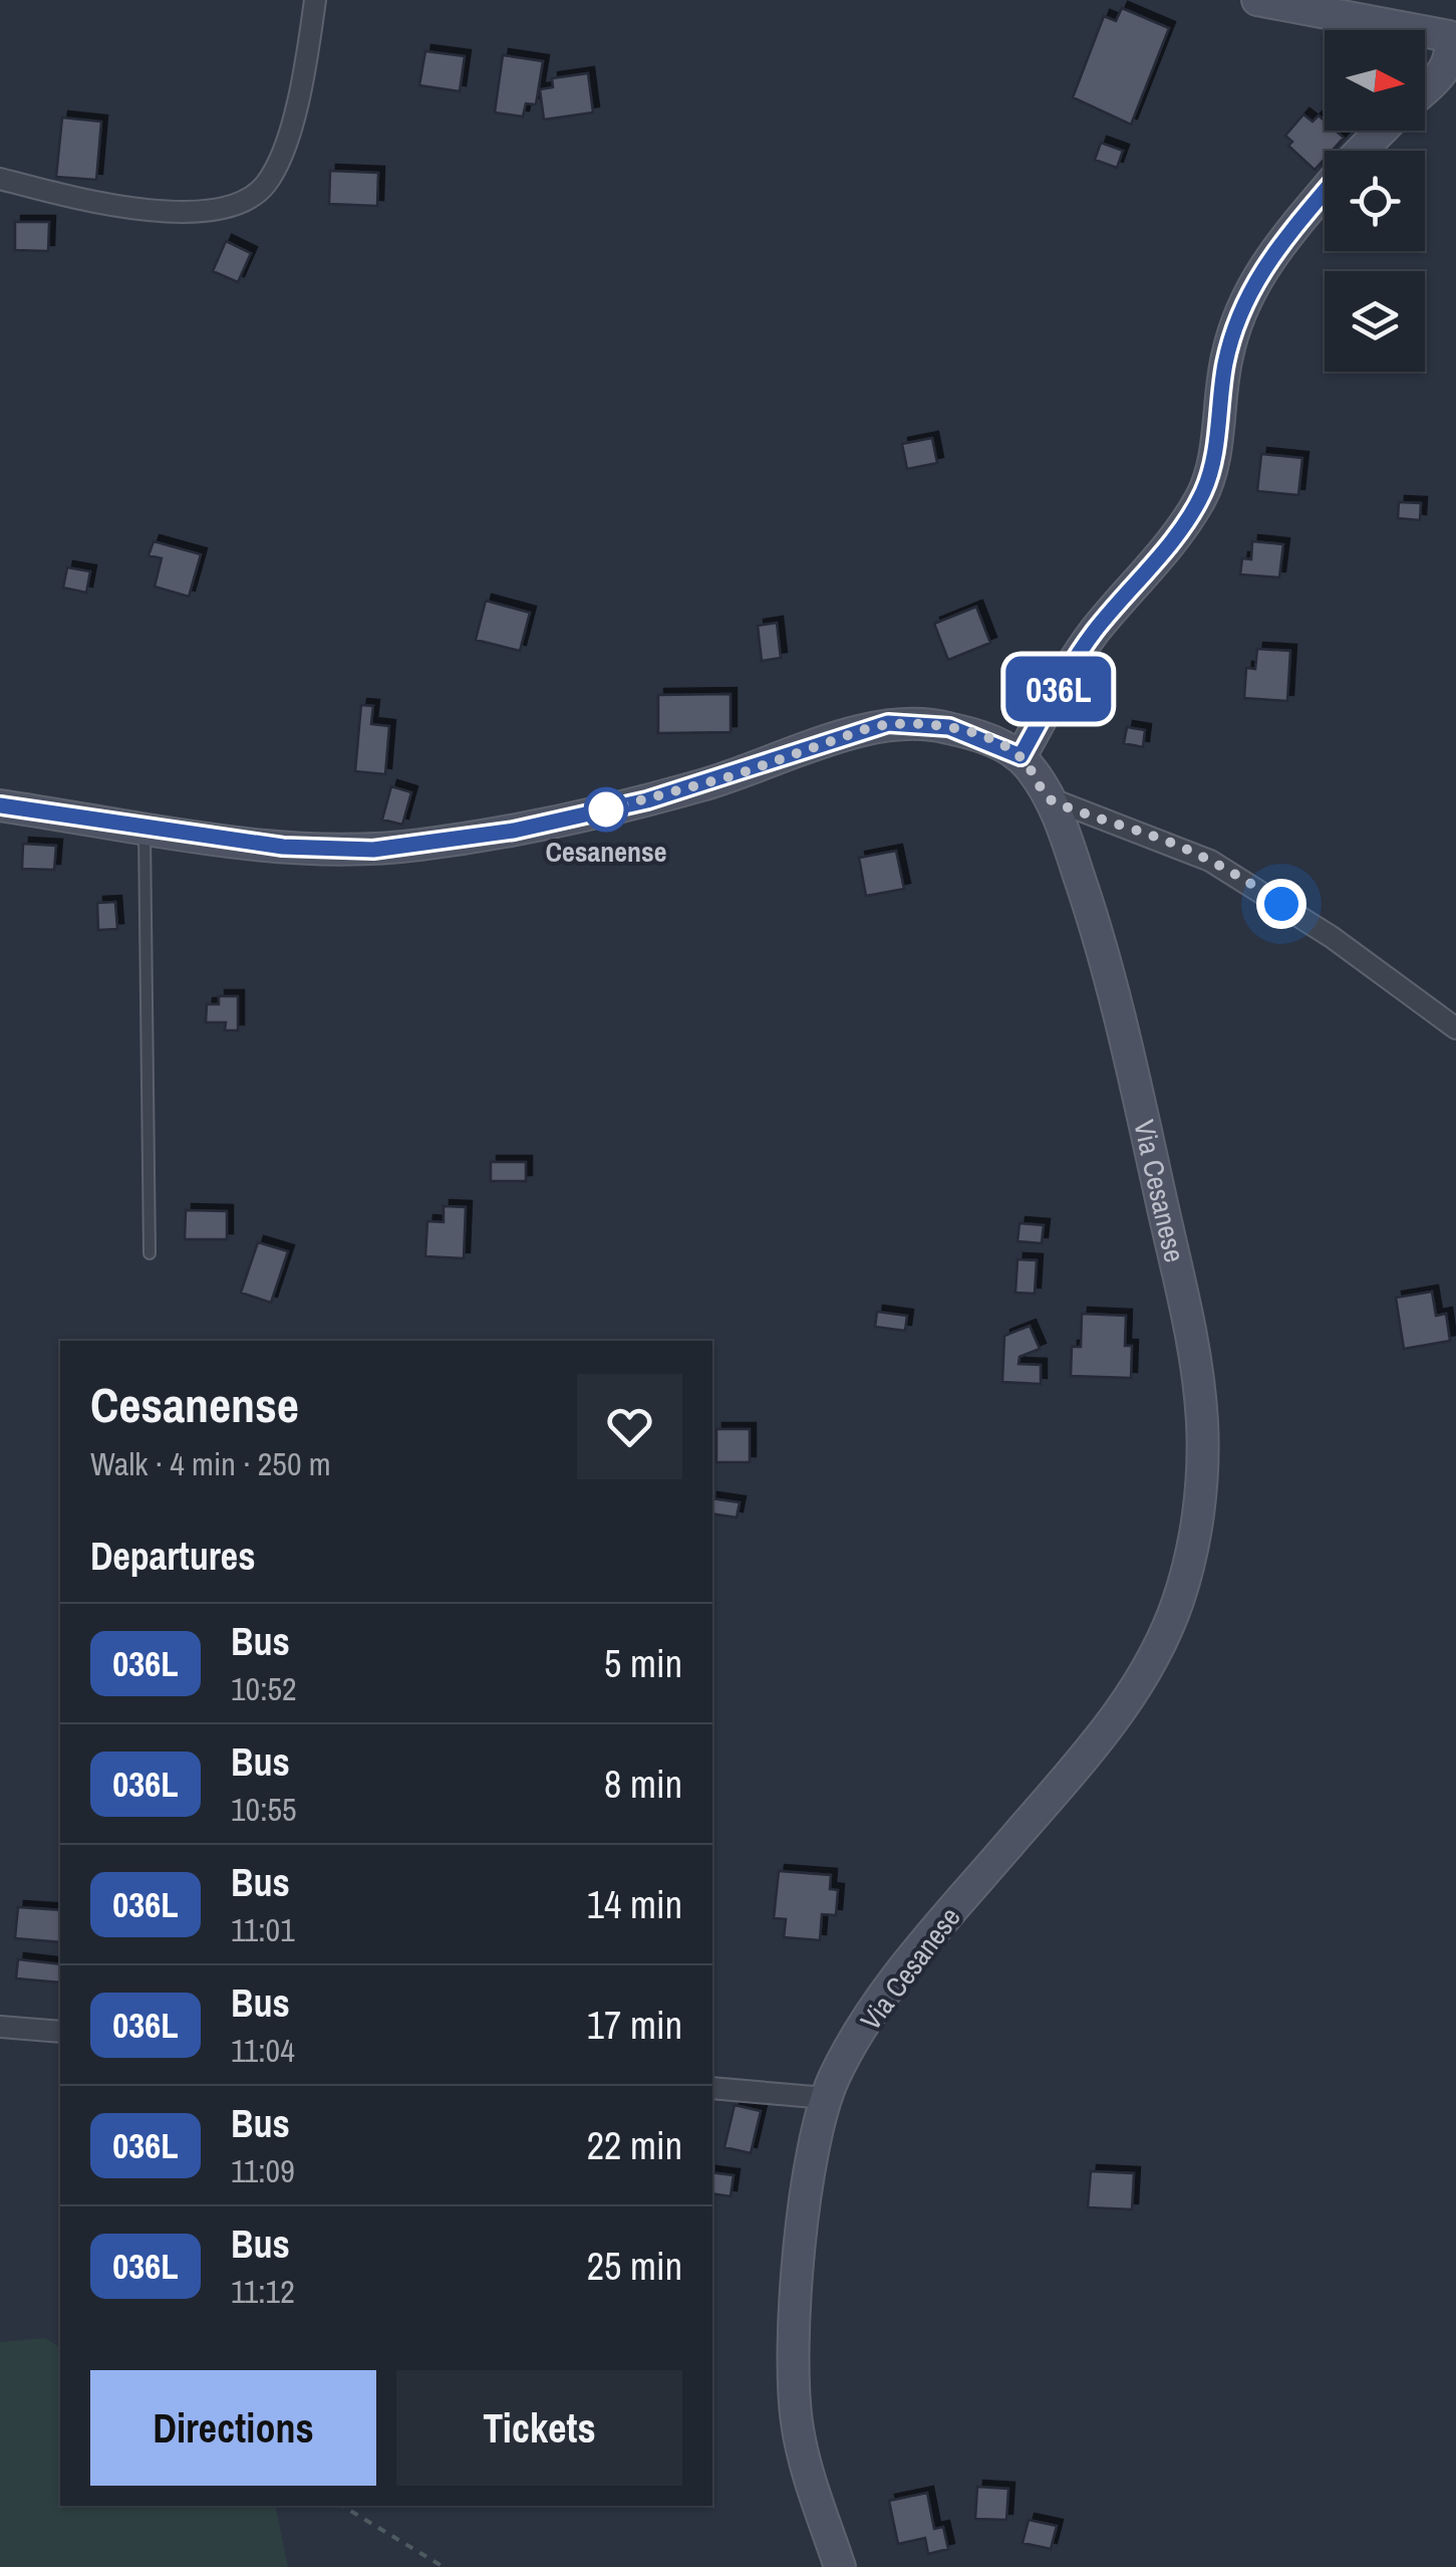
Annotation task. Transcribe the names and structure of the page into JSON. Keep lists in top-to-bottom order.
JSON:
{
  "streets": {
    "street": ["Via Cesanese"]
  },
  "places": ["Cesanense"],
  "lines": ["bus line 036L"],
  "north": "right",
  "page": {
    "on_map": "036L",
    "heading": [
      ["Cesanense", "Walk · 4 min · 250 m"],
      "Departures"
    ],
    "list": [
      {
        "mark": "036L",
        "name": "Bus",
        "note": "10:52",
        "value": "5 min"
      },
      {
        "mark": "036L",
        "name": "Bus",
        "note": "10:55",
        "value": "8 min"
      },
      {
        "mark": "036L",
        "name": "Bus",
        "note": "11:01",
        "value": "14 min"
      },
      {
        "mark": "036L",
        "name": "Bus",
        "note": "11:04",
        "value": "17 min"
      },
      {
        "mark": "036L",
        "name": "Bus",
        "note": "11:09",
        "value": "22 min"
      },
      {
        "mark": "036L",
        "name": "Bus",
        "note": "11:12",
        "value": "25 min"
      }
    ],
    "buttons": ["Directions", "Tickets"]
  }
}
